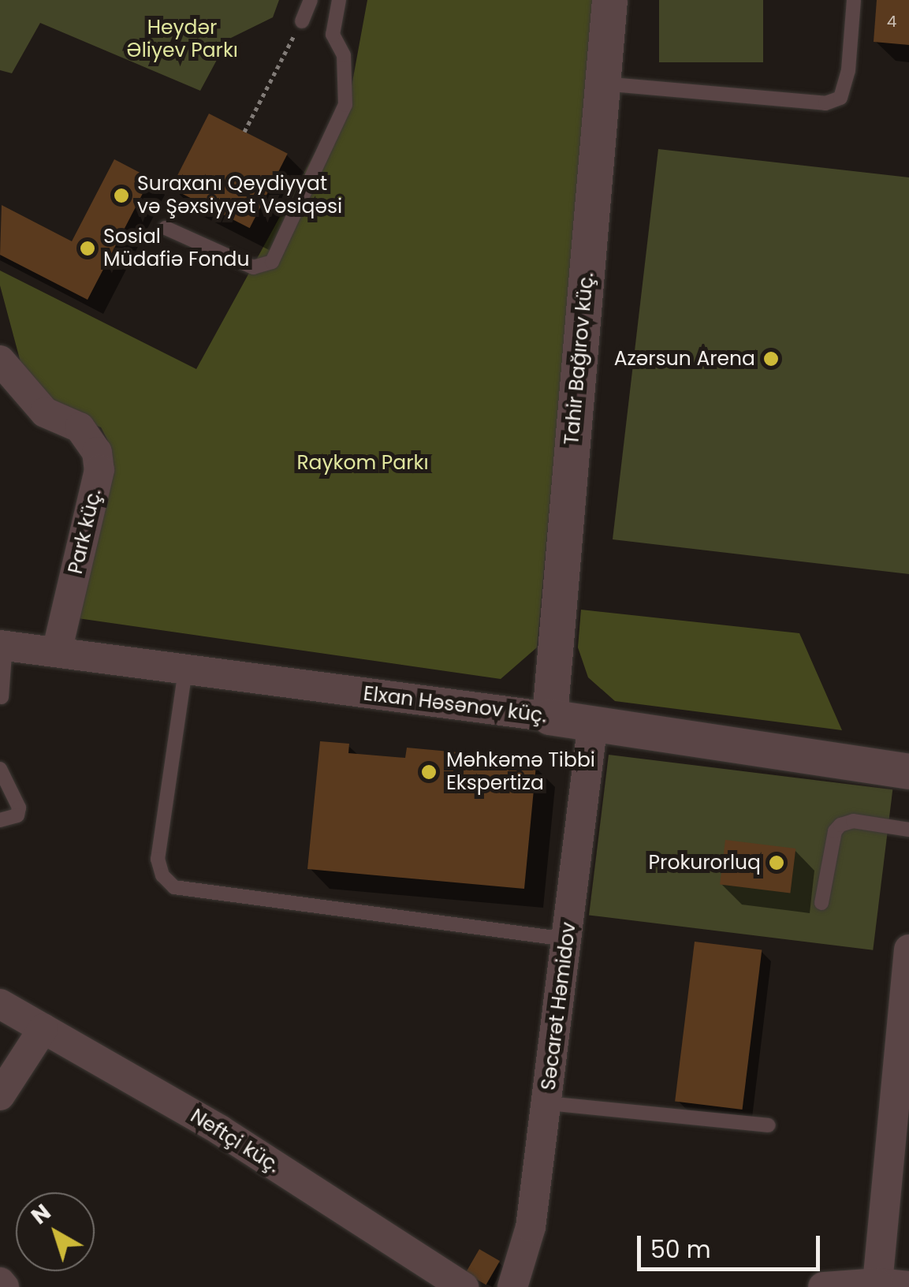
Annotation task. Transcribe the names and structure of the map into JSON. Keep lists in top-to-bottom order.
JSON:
{
  "streets": {
    "street": [
      "Tahir Bağırov küç.",
      "Park küç.",
      "Elxan Həsənov küç.",
      "Səcarət Həmidov",
      "Neftçi küç."
    ]
  },
  "crossings": [
    ["Tahir Bağırov küç.", "Elxan Həsənov küç."],
    ["Park küç.", "Elxan Həsənov küç."],
    ["Elxan Həsənov küç.", "Səcarət Həmidov"]
  ],
  "parks": ["Heydər Əliyev Parkı", "Raykom Parkı"],
  "places": [
    "Suraxanı Qeydiyyat və Şəxsiyyət Vəsiqəsi",
    "Sosial Müdafiə Fondu",
    "Azərsun Arena",
    "Məhkəmə Tibbi Ekspertiza",
    "Prokurorluq"
  ],
  "house_numbers": ["4"],
  "scale_bar": "50 m",
  "north": "top left"
}
